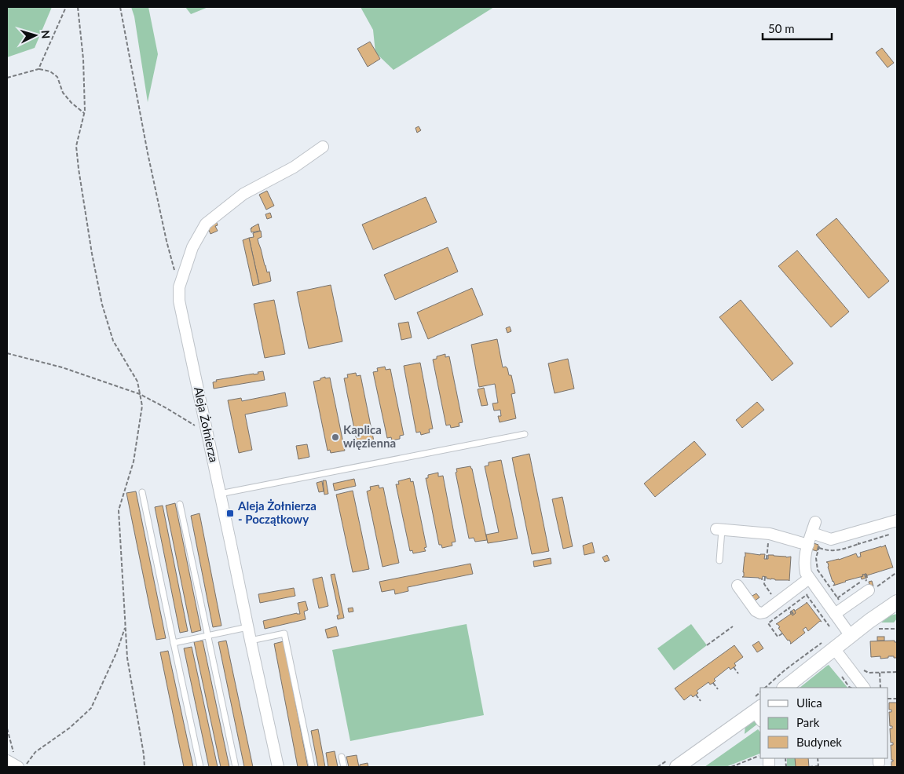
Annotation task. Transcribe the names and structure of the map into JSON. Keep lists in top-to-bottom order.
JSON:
{
  "streets": {
    "street": ["Aleja Żołnierza"]
  },
  "places": {
    "other": ["Kaplica więzienna"],
    "transit": ["Aleja Żołnierza - Początkowy"]
  },
  "legend": ["Ulica", "Park", "Budynek"],
  "scale_bar": "50 m",
  "north": "right"
}
